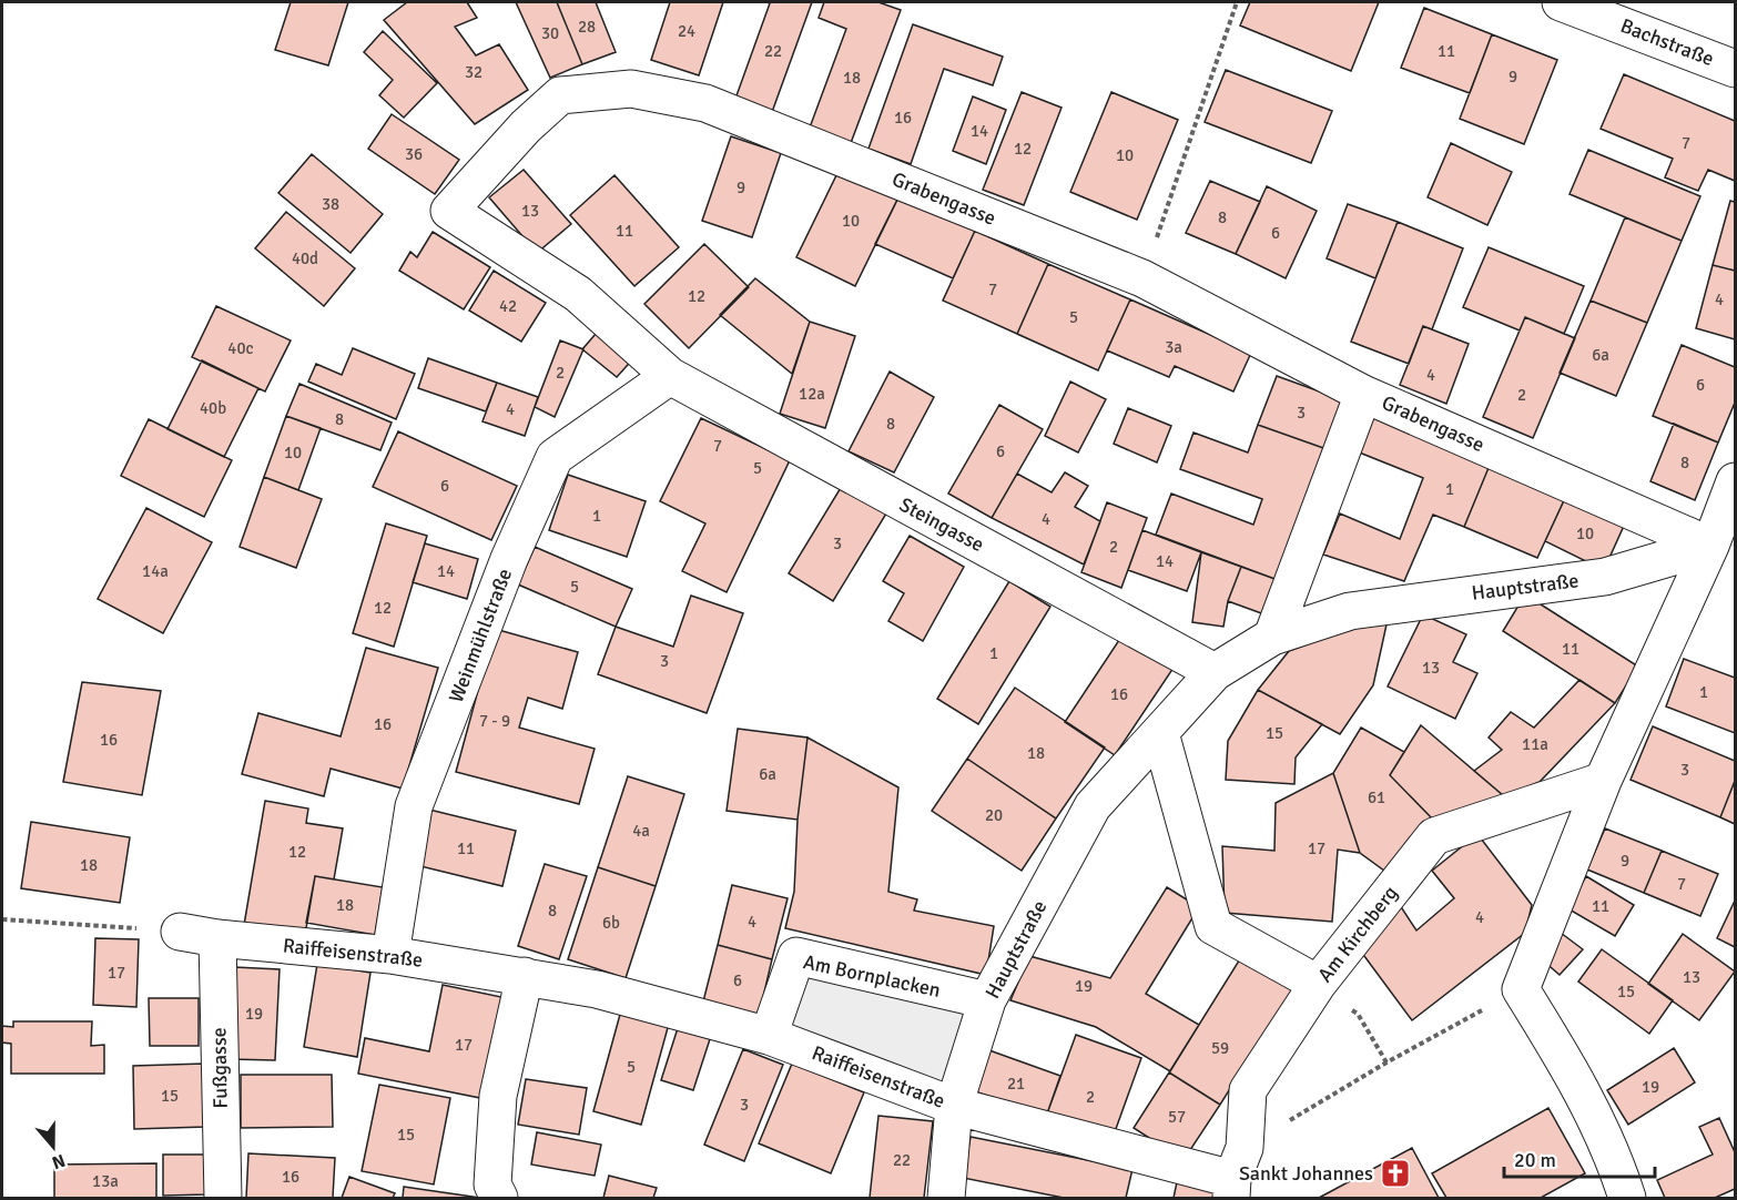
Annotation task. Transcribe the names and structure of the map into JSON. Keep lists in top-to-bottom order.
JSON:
{
  "streets": {
    "street": [
      "Bachstraße",
      "Grabengasse",
      "Steingasse",
      "Hauptstraße",
      "Weinmühlstraße",
      "Am Kirchberg",
      "Raiffeisenstraße",
      "Am Bornplacken",
      "Fußgasse"
    ]
  },
  "crossings": [
    ["Grabengasse", "Steingasse"],
    ["Grabengasse", "Hauptstraße"],
    ["Grabengasse", "Weinmühlstraße"],
    ["Steingasse", "Hauptstraße"],
    ["Steingasse", "Weinmühlstraße"],
    ["Hauptstraße", "Raiffeisenstraße"],
    ["Hauptstraße", "Am Bornplacken"],
    ["Weinmühlstraße", "Raiffeisenstraße"],
    ["Am Kirchberg", "Raiffeisenstraße"],
    ["Raiffeisenstraße", "Am Bornplacken"],
    ["Raiffeisenstraße", "Fußgasse"]
  ],
  "places": {
    "church": ["Sankt Johannes"]
  },
  "house_numbers": [
    "28",
    "24",
    "30",
    "22",
    "11",
    "32",
    "9",
    "18",
    "16",
    "14",
    "7",
    "12",
    "36",
    "10",
    "9",
    "38",
    "13",
    "8",
    "10",
    "11",
    "6",
    "40d",
    "7",
    "12",
    "4",
    "42",
    "5",
    "3a",
    "40c",
    "6a",
    "2",
    "4",
    "6",
    "12a",
    "2",
    "40b",
    "4",
    "3",
    "8",
    "8",
    "7",
    "6",
    "10",
    "8",
    "5",
    "6",
    "1",
    "1",
    "4",
    "10",
    "3",
    "2",
    "14",
    "14a",
    "14",
    "5",
    "12",
    "11",
    "1",
    "3",
    "13",
    "1",
    "16",
    "7 - 9",
    "16",
    "15",
    "16",
    "11a",
    "18",
    "3",
    "6a",
    "61",
    "20",
    "4a",
    "11",
    "17",
    "12",
    "9",
    "18",
    "7",
    "18",
    "11",
    "8",
    "4",
    "4",
    "6b",
    "17",
    "13",
    "6",
    "19",
    "15",
    "19",
    "17",
    "59",
    "5",
    "21",
    "19",
    "15",
    "2",
    "3",
    "57",
    "15",
    "22",
    "16",
    "13a"
  ],
  "scale_bar": "20 m",
  "north": "bottom"
}
